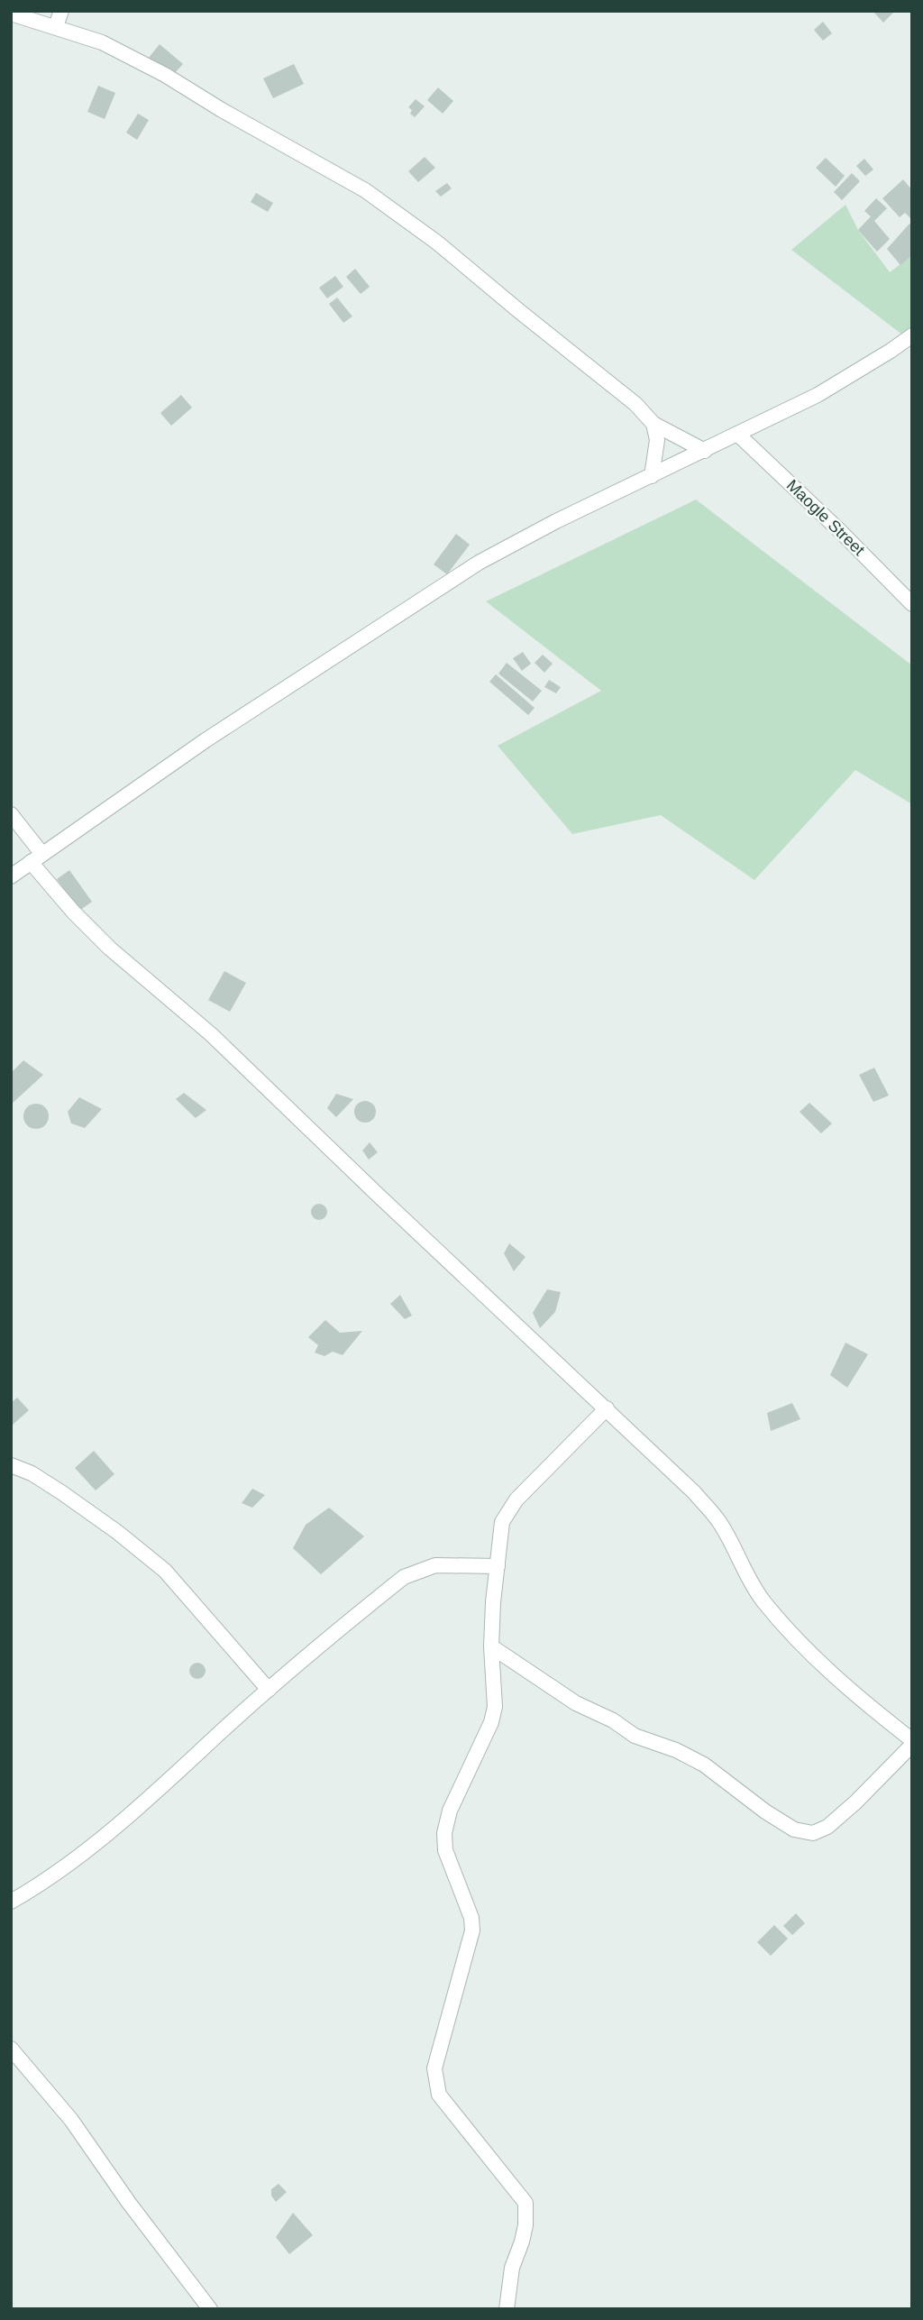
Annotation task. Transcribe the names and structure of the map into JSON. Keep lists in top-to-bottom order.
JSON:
{
  "streets": {
    "street": ["Maogle Street"]
  }
}
